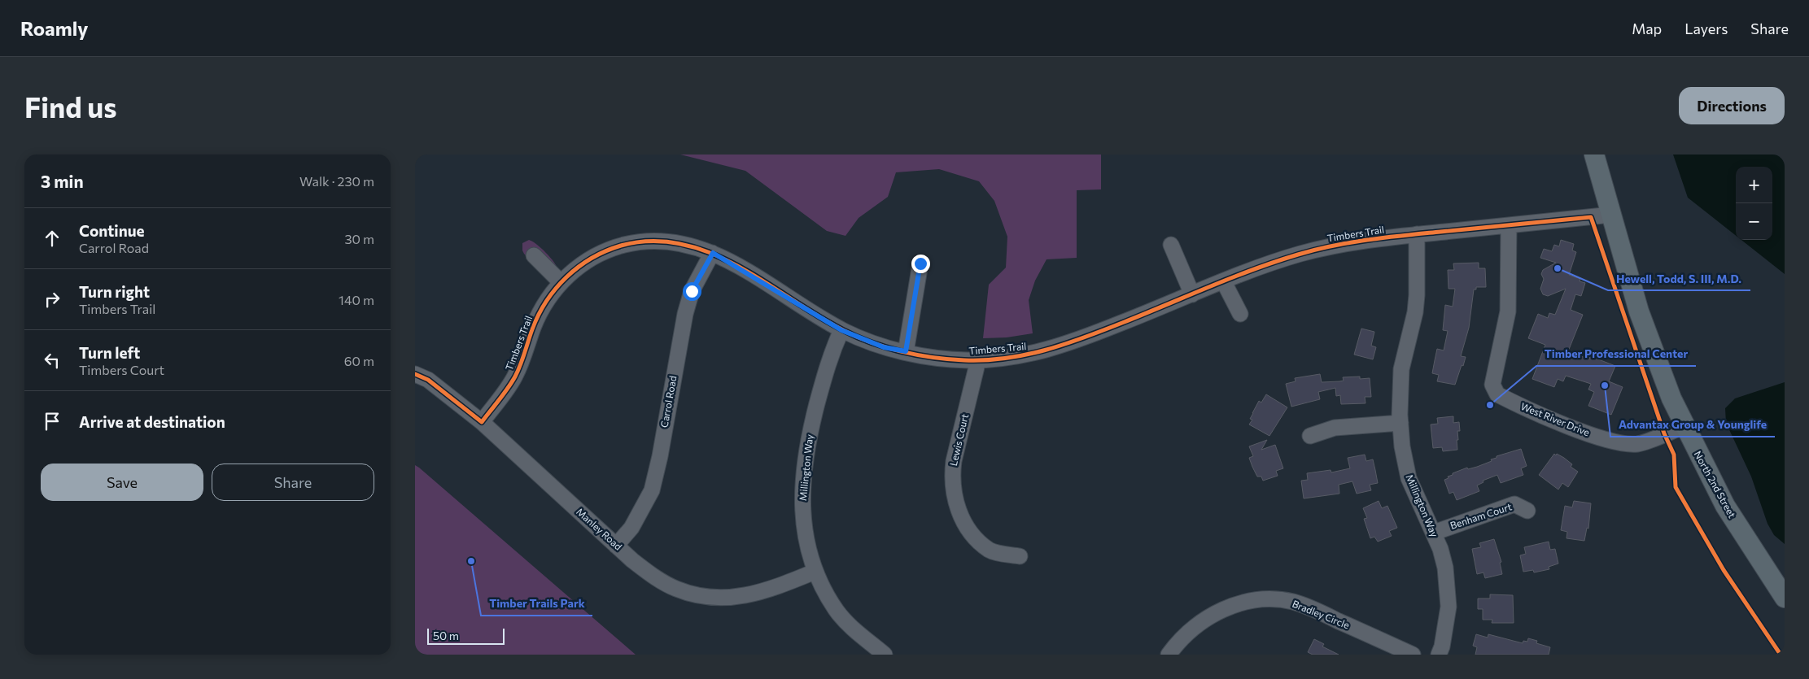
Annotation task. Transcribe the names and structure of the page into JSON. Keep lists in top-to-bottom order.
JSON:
{
  "streets": {
    "main road": ["North 2nd Street"],
    "street": [
      "Timbers Trail",
      "Carrol Road",
      "West River Drive",
      "Lewis Court",
      "Millington Way",
      "Benham Court",
      "Manley Road",
      "Bradley Circle"
    ]
  },
  "crossings": [
    ["Timbers Trail", "Carrol Road"],
    ["Timbers Trail", "West River Drive"],
    ["Timbers Trail", "Lewis Court"],
    ["Timbers Trail", "Millington Way"],
    ["Timbers Trail", "North 2nd Street"],
    ["Timbers Trail", "Manley Road"],
    ["Carrol Road", "Manley Road"],
    ["West River Drive", "North 2nd Street"],
    ["Millington Way", "Benham Court"],
    ["Millington Way", "Manley Road"]
  ],
  "places": [
    "Hewell, Todd, S. III, M.D.",
    "Advantax Group & Younglife",
    "Timber Professional Center",
    "Timber Trails Park"
  ],
  "scale_bar": "50 m",
  "page": {
    "header": "Roamly",
    "nav": ["Map", "Layers", "Share"],
    "buttons": [
      "Directions",
      ["Save", "Share"]
    ],
    "title": "Find us",
    "heading": ["3 min", "Walk · 230 m"],
    "map_buttons": ["+", "−"],
    "list": [
      ["Continue", "Carrol Road", "30 m"],
      ["Turn right", "Timbers Trail", "140 m"],
      ["Turn left", "Timbers Court", "60 m"],
      "Arrive at destination"
    ],
    "scale": "50 m"
  }
}
